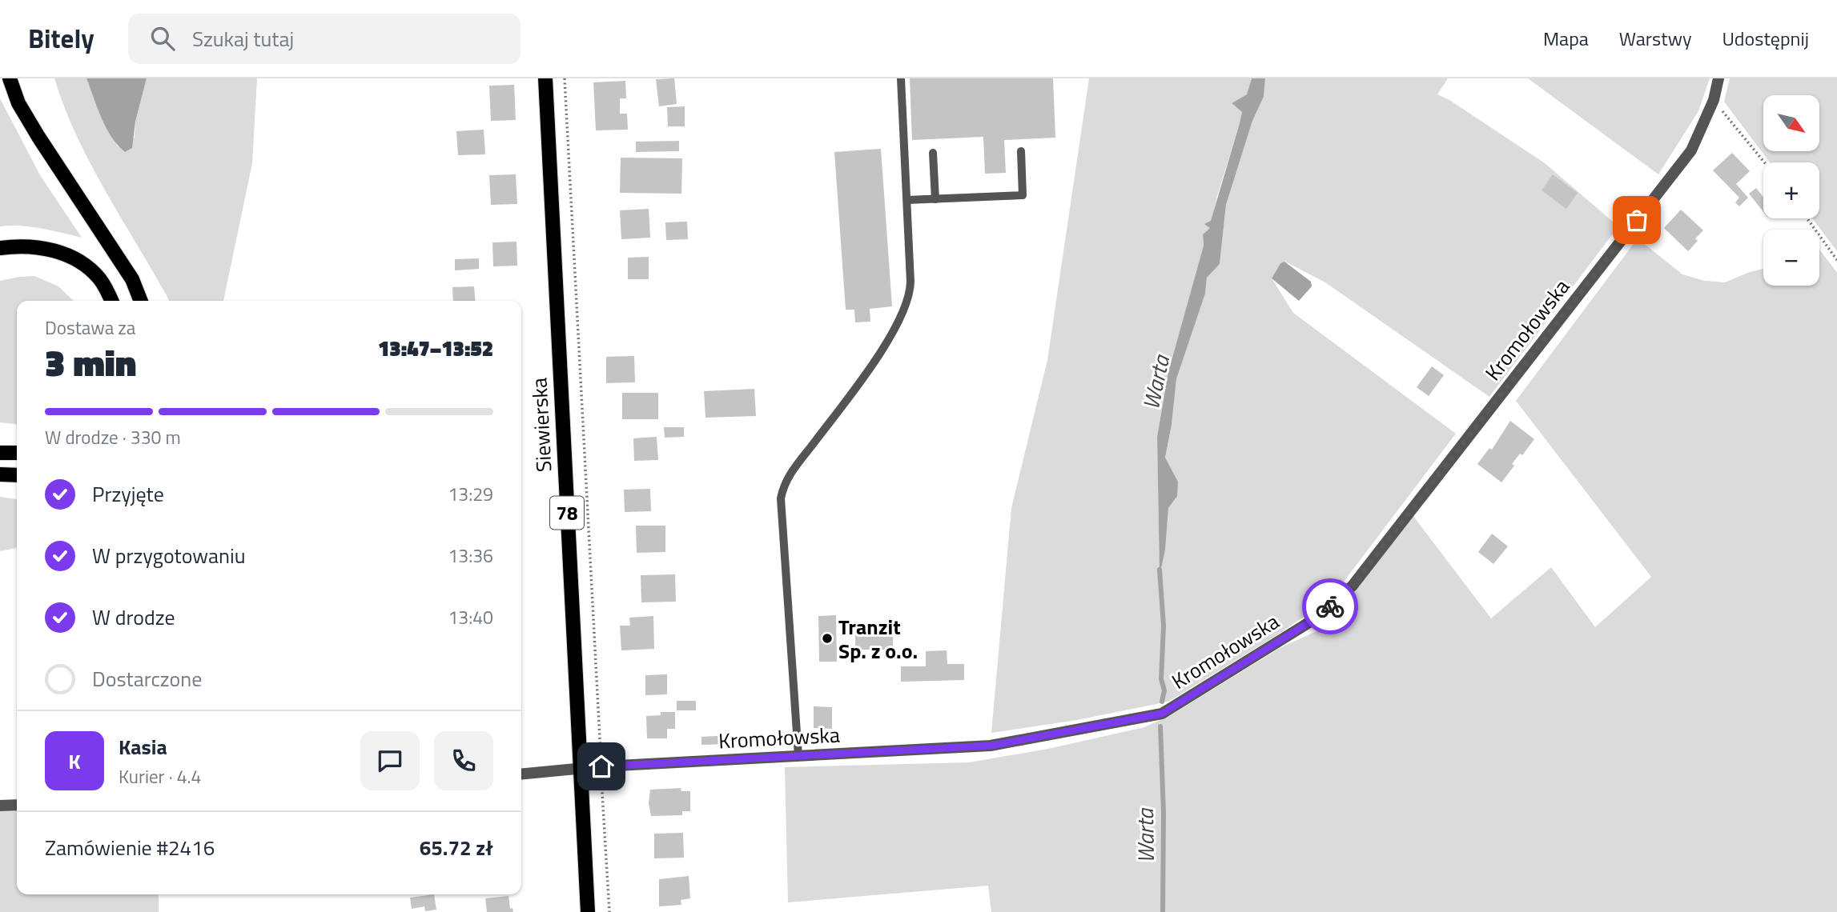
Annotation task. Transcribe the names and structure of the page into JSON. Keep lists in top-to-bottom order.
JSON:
{
  "streets": {
    "main road": ["Siewierska", "78"],
    "street": ["Kromołowska"]
  },
  "crossings": [
    ["Kromołowska", "Siewierska"]
  ],
  "water": ["Warta"],
  "places": ["Tranzit Sp. z o.o."],
  "north": "bottom right",
  "page": {
    "header": "Bitely",
    "search": "Szukaj tutaj",
    "nav": ["Mapa", "Warstwy", "Udostępnij"],
    "map_buttons": ["+", "−"],
    "heading": ["3 min", "Dostawa za", "13:47–13:52"],
    "panel": [
      "Kasia",
      "Kurier · 4.4",
      "Zamówienie #2416",
      "65.72 zł"
    ],
    "bar": "W drodze · 330 m",
    "list": [
      ["Przyjęte", "13:29"],
      ["W przygotowaniu", "13:36"],
      ["W drodze", "13:40"],
      "Dostarczone"
    ],
    "round": "K"
  }
}
